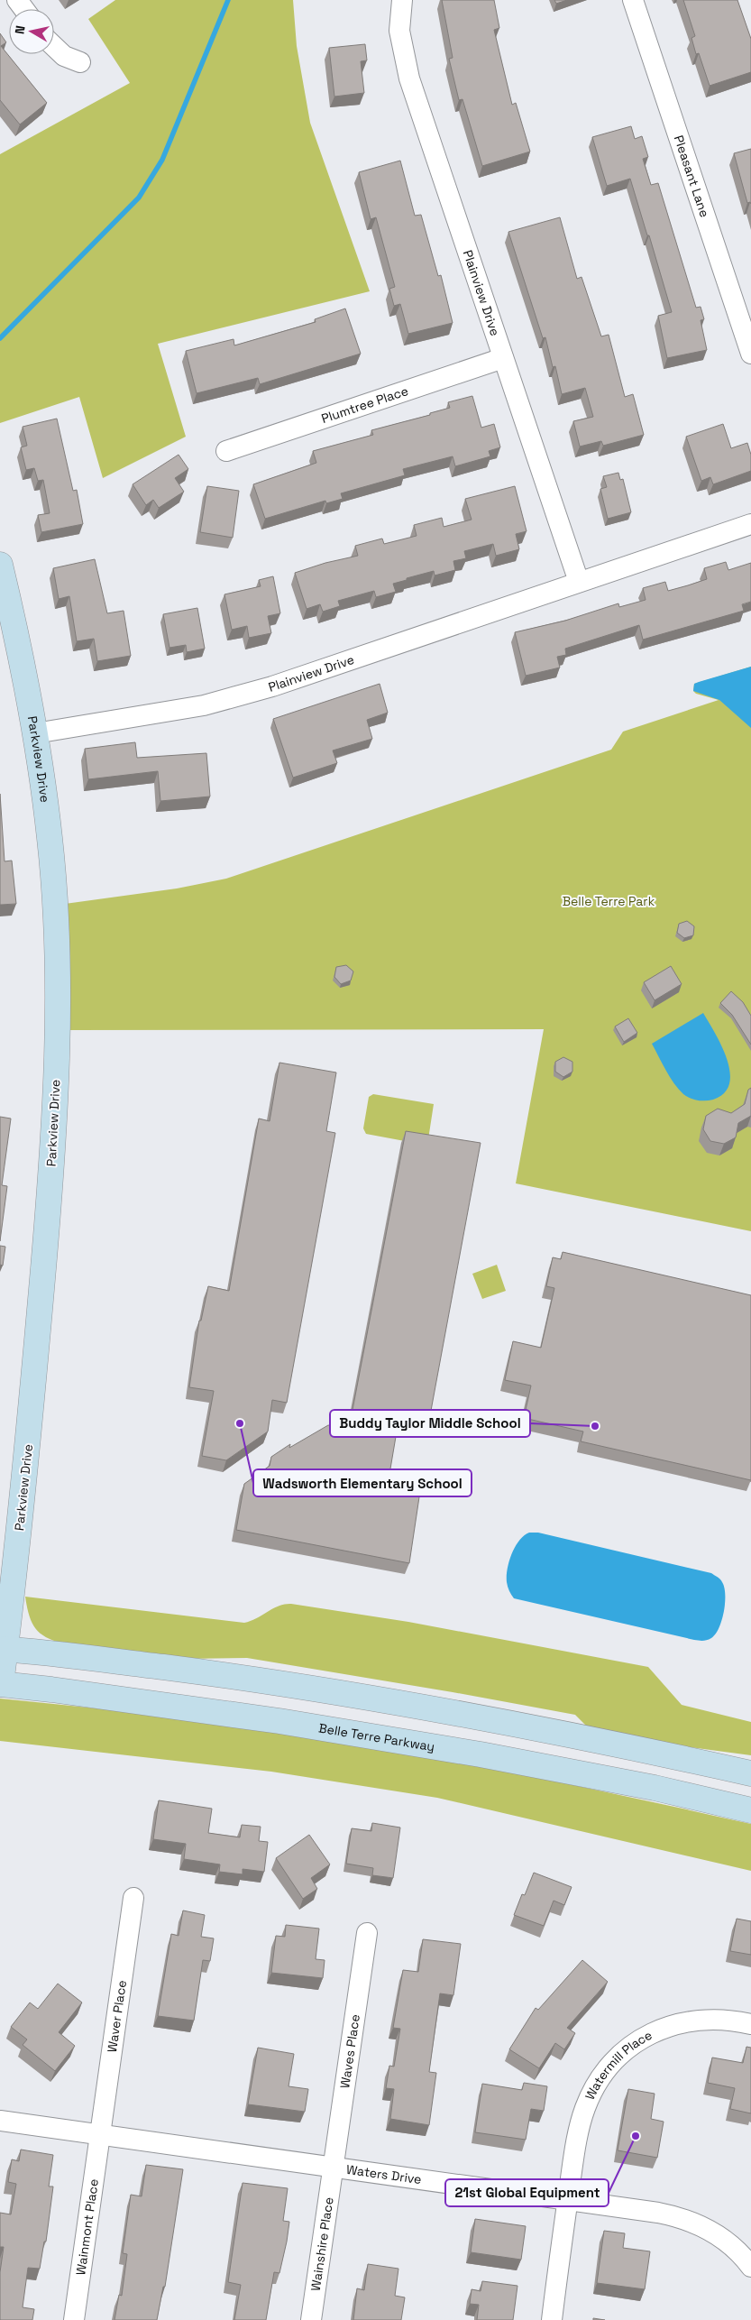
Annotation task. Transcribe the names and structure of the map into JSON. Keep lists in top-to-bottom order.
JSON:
{
  "streets": {
    "main road": ["Parkview Drive", "Belle Terre Parkway"],
    "street": [
      "Pleasant Lane",
      "Plainview Drive",
      "Plumtree Place",
      "Waver Place",
      "Waves Place",
      "Watermill Place",
      "Waters Drive",
      "Wainmont Place",
      "Wainshire Place"
    ]
  },
  "crossings": [
    ["Plainview Drive", "Plumtree Place"],
    ["Plainview Drive", "Parkview Drive"],
    ["Parkview Drive", "Belle Terre Parkway"],
    ["Waver Place", "Waters Drive"],
    ["Waver Place", "Wainmont Place"],
    ["Waves Place", "Waters Drive"],
    ["Waves Place", "Wainshire Place"],
    ["Watermill Place", "Waters Drive"],
    ["Waters Drive", "Wainmont Place"],
    ["Waters Drive", "Wainshire Place"]
  ],
  "parks": ["Belle Terre Park"],
  "places": ["Wadsworth Elementary School", "Buddy Taylor Middle School", "21st Global Equipment"],
  "north": "left"
}
